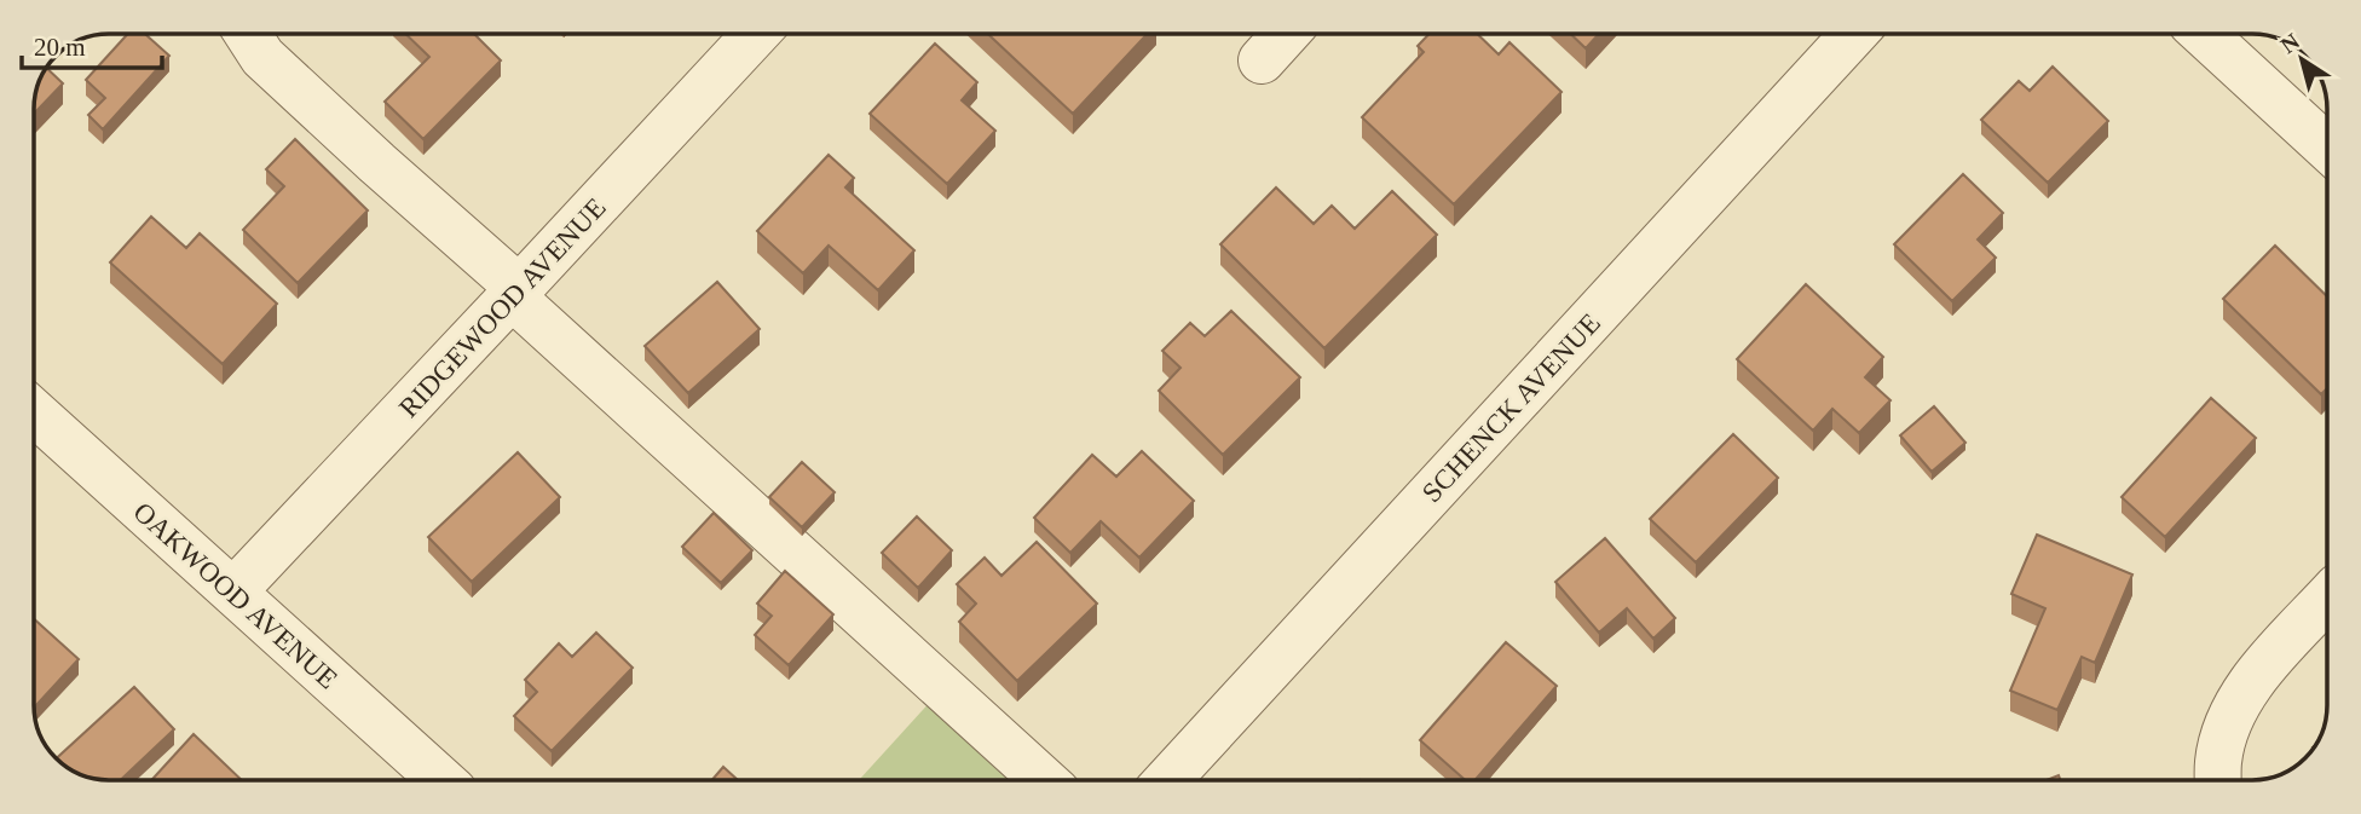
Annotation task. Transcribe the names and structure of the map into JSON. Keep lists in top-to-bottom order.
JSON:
{
  "streets": {
    "street": ["RIDGEWOOD AVENUE", "SCHENCK AVENUE", "OAKWOOD AVENUE"]
  },
  "crossings": [
    ["RIDGEWOOD AVENUE", "OAKWOOD AVENUE"]
  ],
  "scale_bar": "20 m",
  "north": "top left"
}
